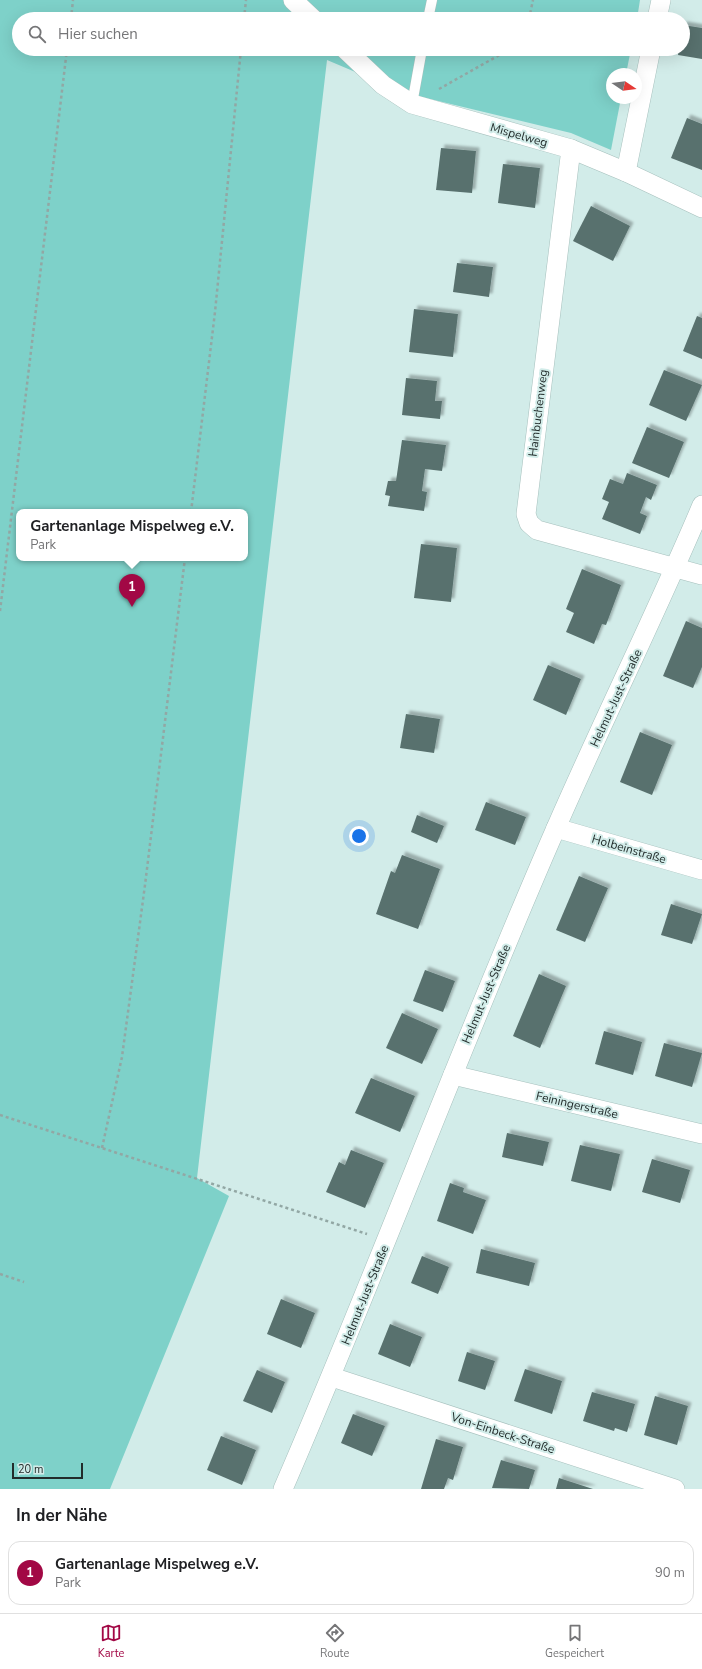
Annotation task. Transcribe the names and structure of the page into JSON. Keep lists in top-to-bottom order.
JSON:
{
  "streets": {
    "street": [
      "Mispelweg",
      "Hainbuchenweg",
      "Helmut-Just-Straße",
      "Holbeinstraße",
      "Feiningerstraße",
      "Von-Einbeck-Straße"
    ]
  },
  "crossings": [
    ["Mispelweg", "Hainbuchenweg"],
    ["Hainbuchenweg", "Helmut-Just-Straße"],
    ["Helmut-Just-Straße", "Holbeinstraße"],
    ["Helmut-Just-Straße", "Feiningerstraße"],
    ["Helmut-Just-Straße", "Von-Einbeck-Straße"]
  ],
  "scale_bar": "20 m",
  "north": "right",
  "page": {
    "search": "Hier suchen",
    "popup": ["Gartenanlage Mispelweg e.V.", "Park"],
    "pins": "1",
    "scale": "20 m",
    "heading": "In der Nähe",
    "list": [
      {
        "mark": "1",
        "name": "Gartenanlage Mispelweg e.V.",
        "note": "Park",
        "value": "90 m"
      }
    ],
    "nav": ["Karte", "Route", "Gespeichert"]
  }
}
